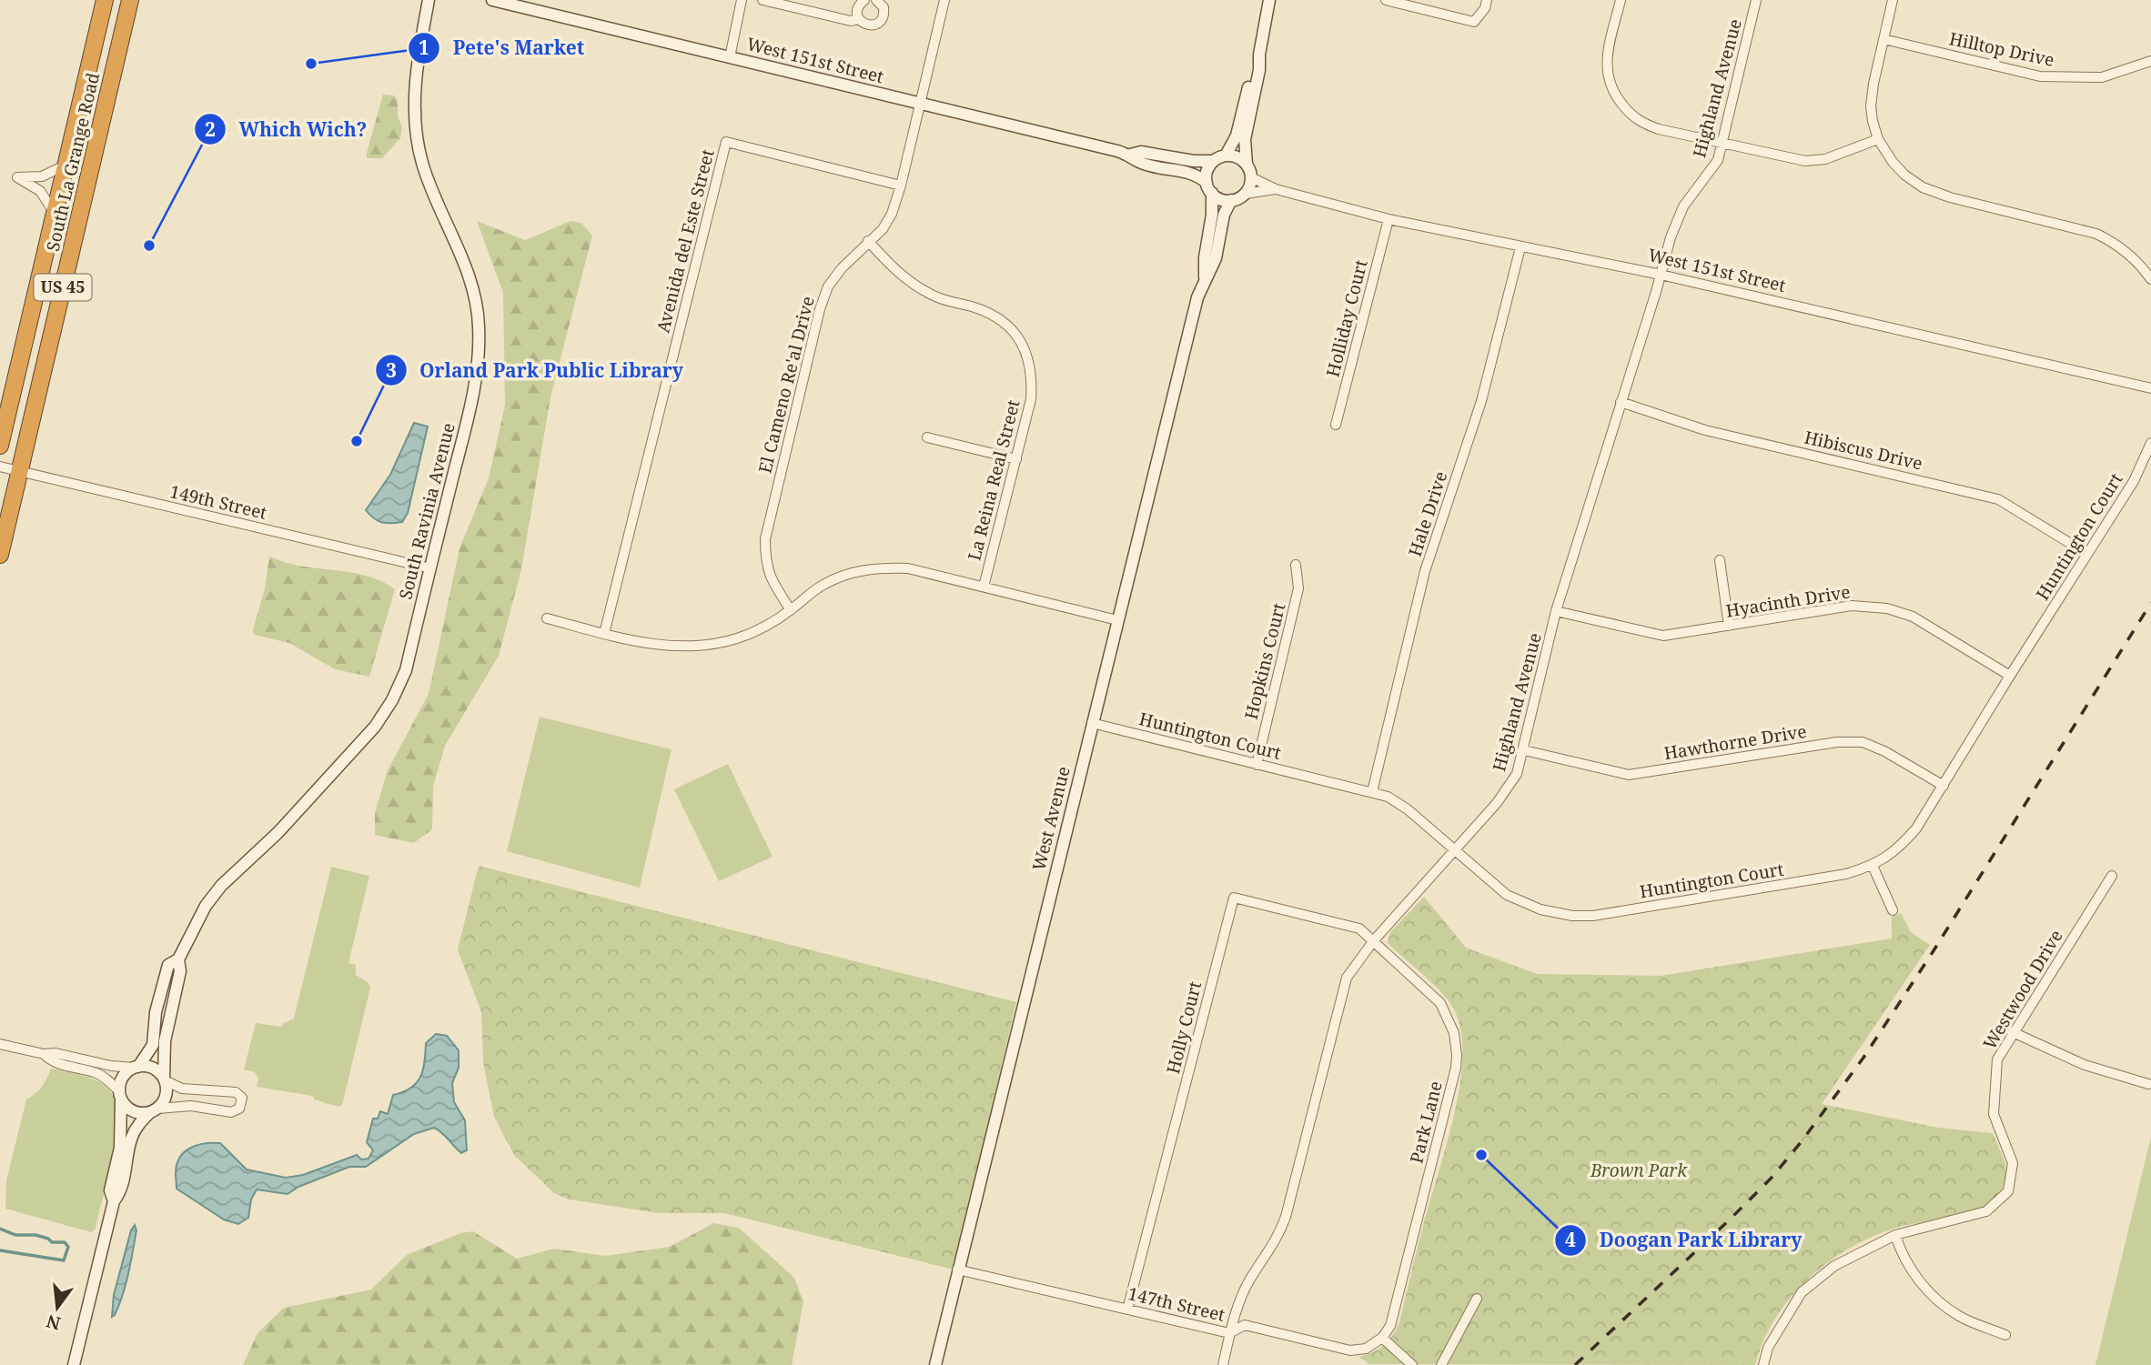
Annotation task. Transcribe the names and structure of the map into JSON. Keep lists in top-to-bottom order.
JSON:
{
  "streets": {
    "highway": ["South La Grange Road", "US 45"],
    "street": [
      "Hilltop Drive",
      "West 151st Street",
      "Highland Avenue",
      "Avenida del Este Street",
      "Holliday Court",
      "El Cameno Re'al Drive",
      "Hibiscus Drive",
      "La Reina Real Street",
      "149th Street",
      "South Ravinia Avenue",
      "Hale Drive",
      "Huntington Court",
      "Hyacinth Drive",
      "Hopkins Court",
      "Hawthorne Drive",
      "West Avenue",
      "Westwood Drive",
      "Holly Court",
      "Park Lane",
      "147th Street"
    ]
  },
  "crossings": [
    ["West 151st Street", "Highland Avenue"],
    ["West 151st Street", "Holliday Court"],
    ["West 151st Street", "El Cameno Re'al Drive"],
    ["West 151st Street", "Hale Drive"],
    ["West 151st Street", "West Avenue"],
    ["Highland Avenue", "Hibiscus Drive"],
    ["Highland Avenue", "Huntington Court"],
    ["Highland Avenue", "Hyacinth Drive"],
    ["Highland Avenue", "Hawthorne Drive"],
    ["Highland Avenue", "Holly Court"],
    ["Highland Avenue", "Park Lane"],
    ["Highland Avenue", "147th Street"],
    ["South La Grange Road", "149th Street"],
    ["Avenida del Este Street", "El Cameno Re'al Drive"],
    ["El Cameno Re'al Drive", "La Reina Real Street"],
    ["Hibiscus Drive", "Huntington Court"],
    ["149th Street", "South Ravinia Avenue"],
    ["Hale Drive", "Huntington Court"],
    ["Huntington Court", "Hyacinth Drive"],
    ["Huntington Court", "Hopkins Court"],
    ["Huntington Court", "Hawthorne Drive"],
    ["Huntington Court", "West Avenue"],
    ["West Avenue", "147th Street"],
    ["Holly Court", "Park Lane"],
    ["Holly Court", "147th Street"],
    ["Park Lane", "147th Street"]
  ],
  "parks": ["Brown Park"],
  "places": [
    "Pete's Market",
    "Which Wich?",
    "Orland Park Public Library",
    "Doogan Park Library"
  ],
  "north": "bottom"
}
